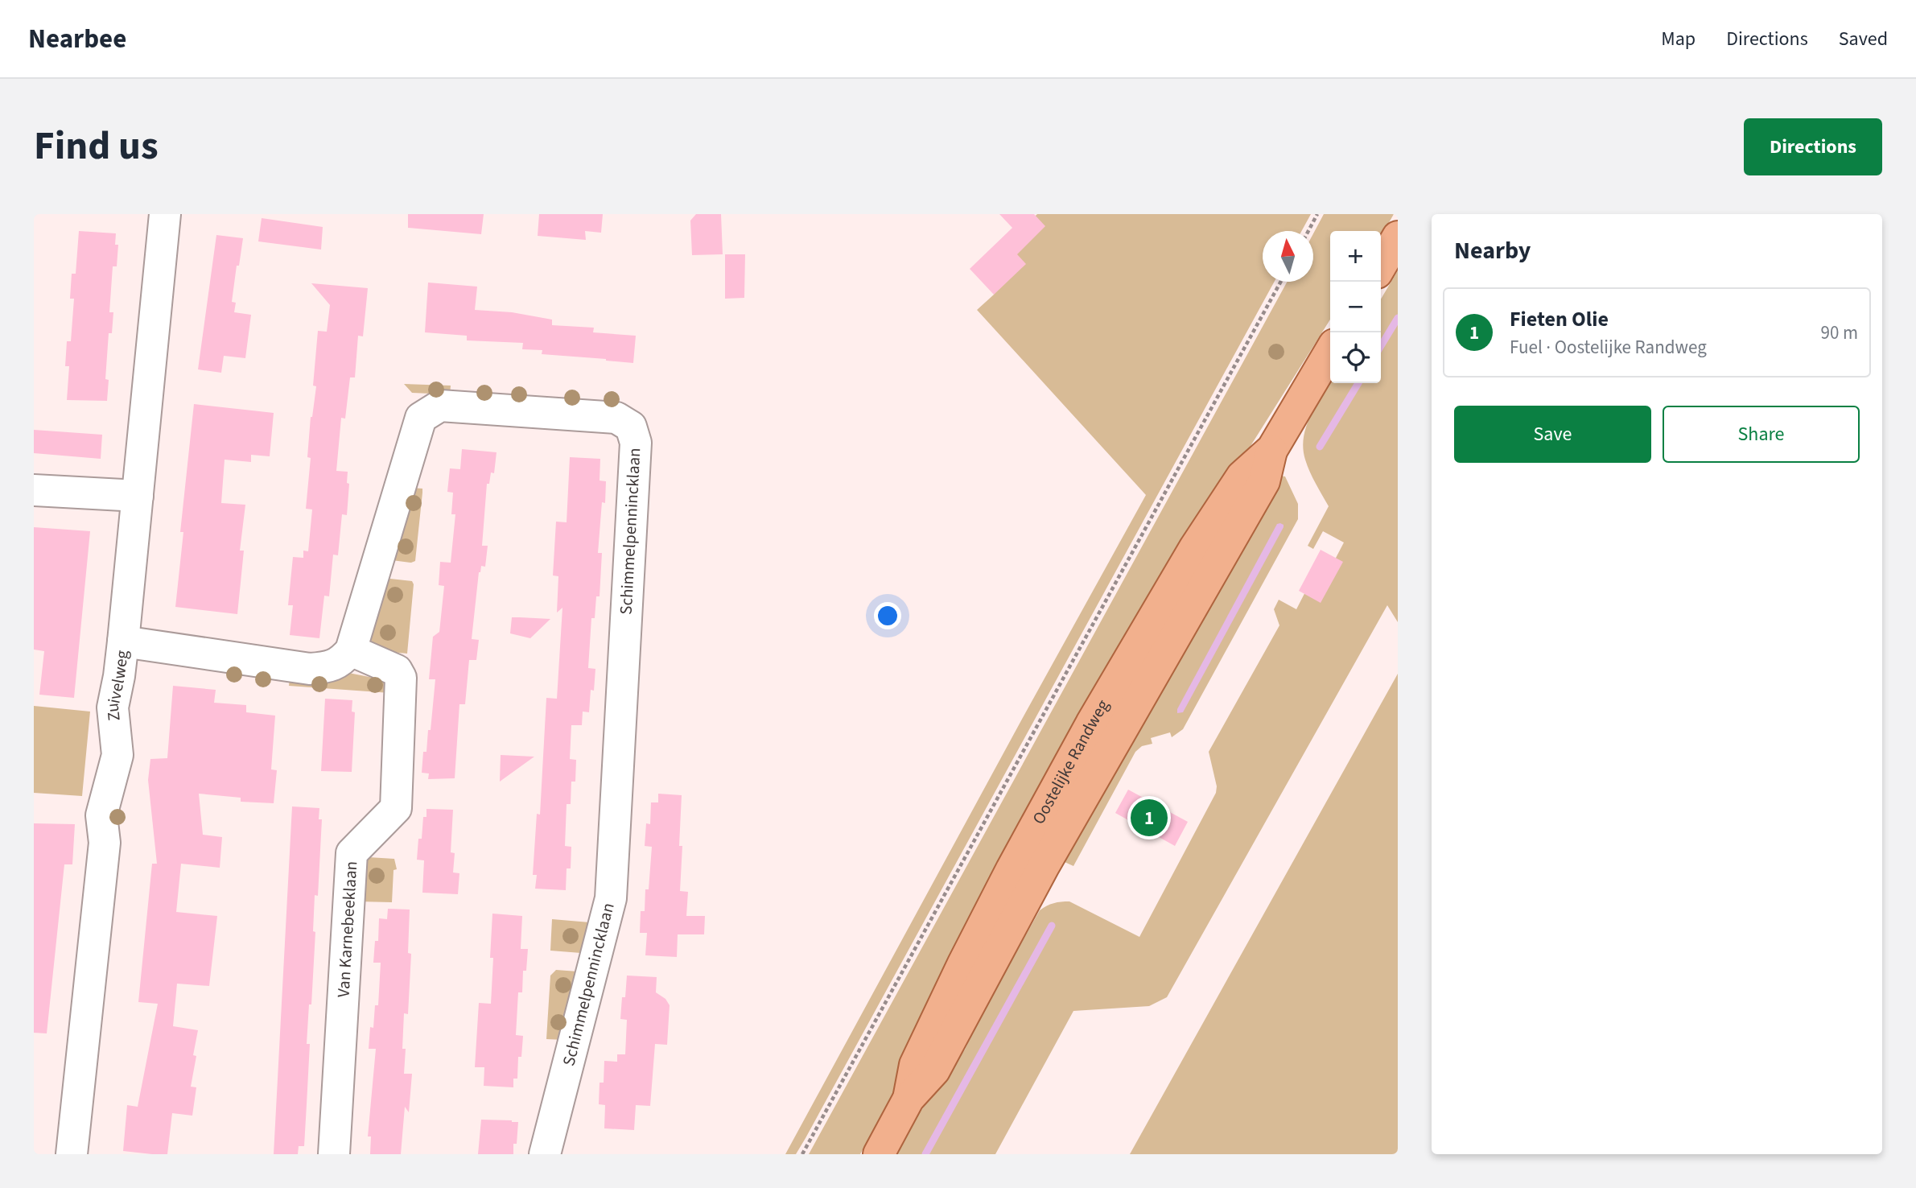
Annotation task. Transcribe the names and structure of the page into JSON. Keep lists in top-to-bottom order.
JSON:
{
  "streets": {
    "main road": ["Oostelijke Randweg"],
    "street": ["Schimmelpennincklaan", "Zuivelweg", "Van Karnebeeklaan"]
  },
  "crossings": [
    ["Schimmelpennincklaan", "Van Karnebeeklaan"]
  ],
  "north": "top",
  "page": {
    "header": "Nearbee",
    "nav": ["Map", "Directions", "Saved"],
    "title": "Find us",
    "buttons": [
      "Directions",
      ["Save", "Share"]
    ],
    "heading": "Nearby",
    "map_buttons": ["+", "−"],
    "list": [
      {
        "mark": "1",
        "name": "Fieten Olie",
        "note": "Fuel · Oostelijke Randweg",
        "value": "90 m"
      }
    ],
    "pins": "1"
  }
}
